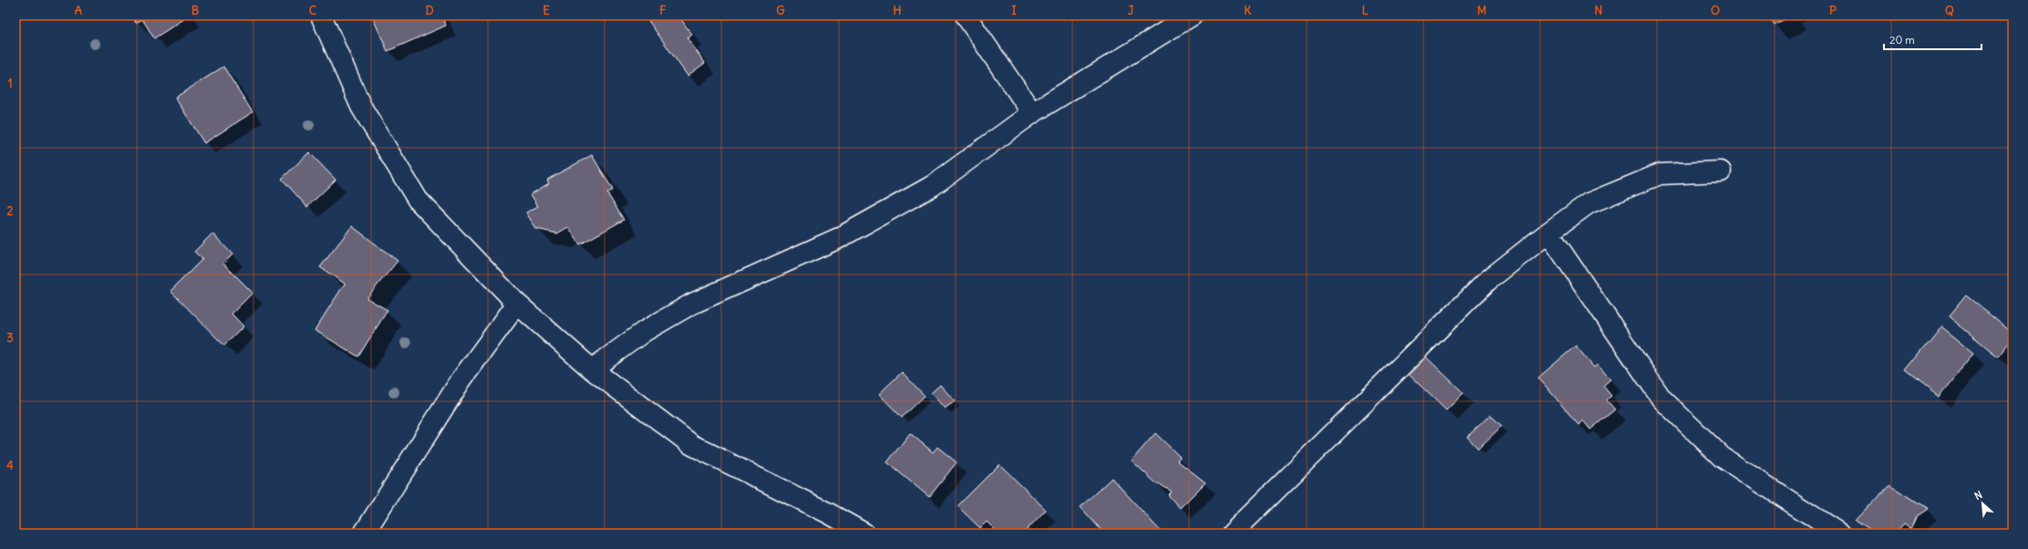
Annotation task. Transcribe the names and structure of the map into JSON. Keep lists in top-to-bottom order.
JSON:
{
  "scale_bar": "20 m",
  "north": "top left",
  "grid": {
    "columns": [
      "A",
      "B",
      "C",
      "D",
      "E",
      "F",
      "G",
      "H",
      "I",
      "J",
      "K",
      "L",
      "M",
      "N",
      "O",
      "P",
      "Q"
    ],
    "rows": [
      "1",
      "2",
      "3",
      "4"
    ]
  }
}
